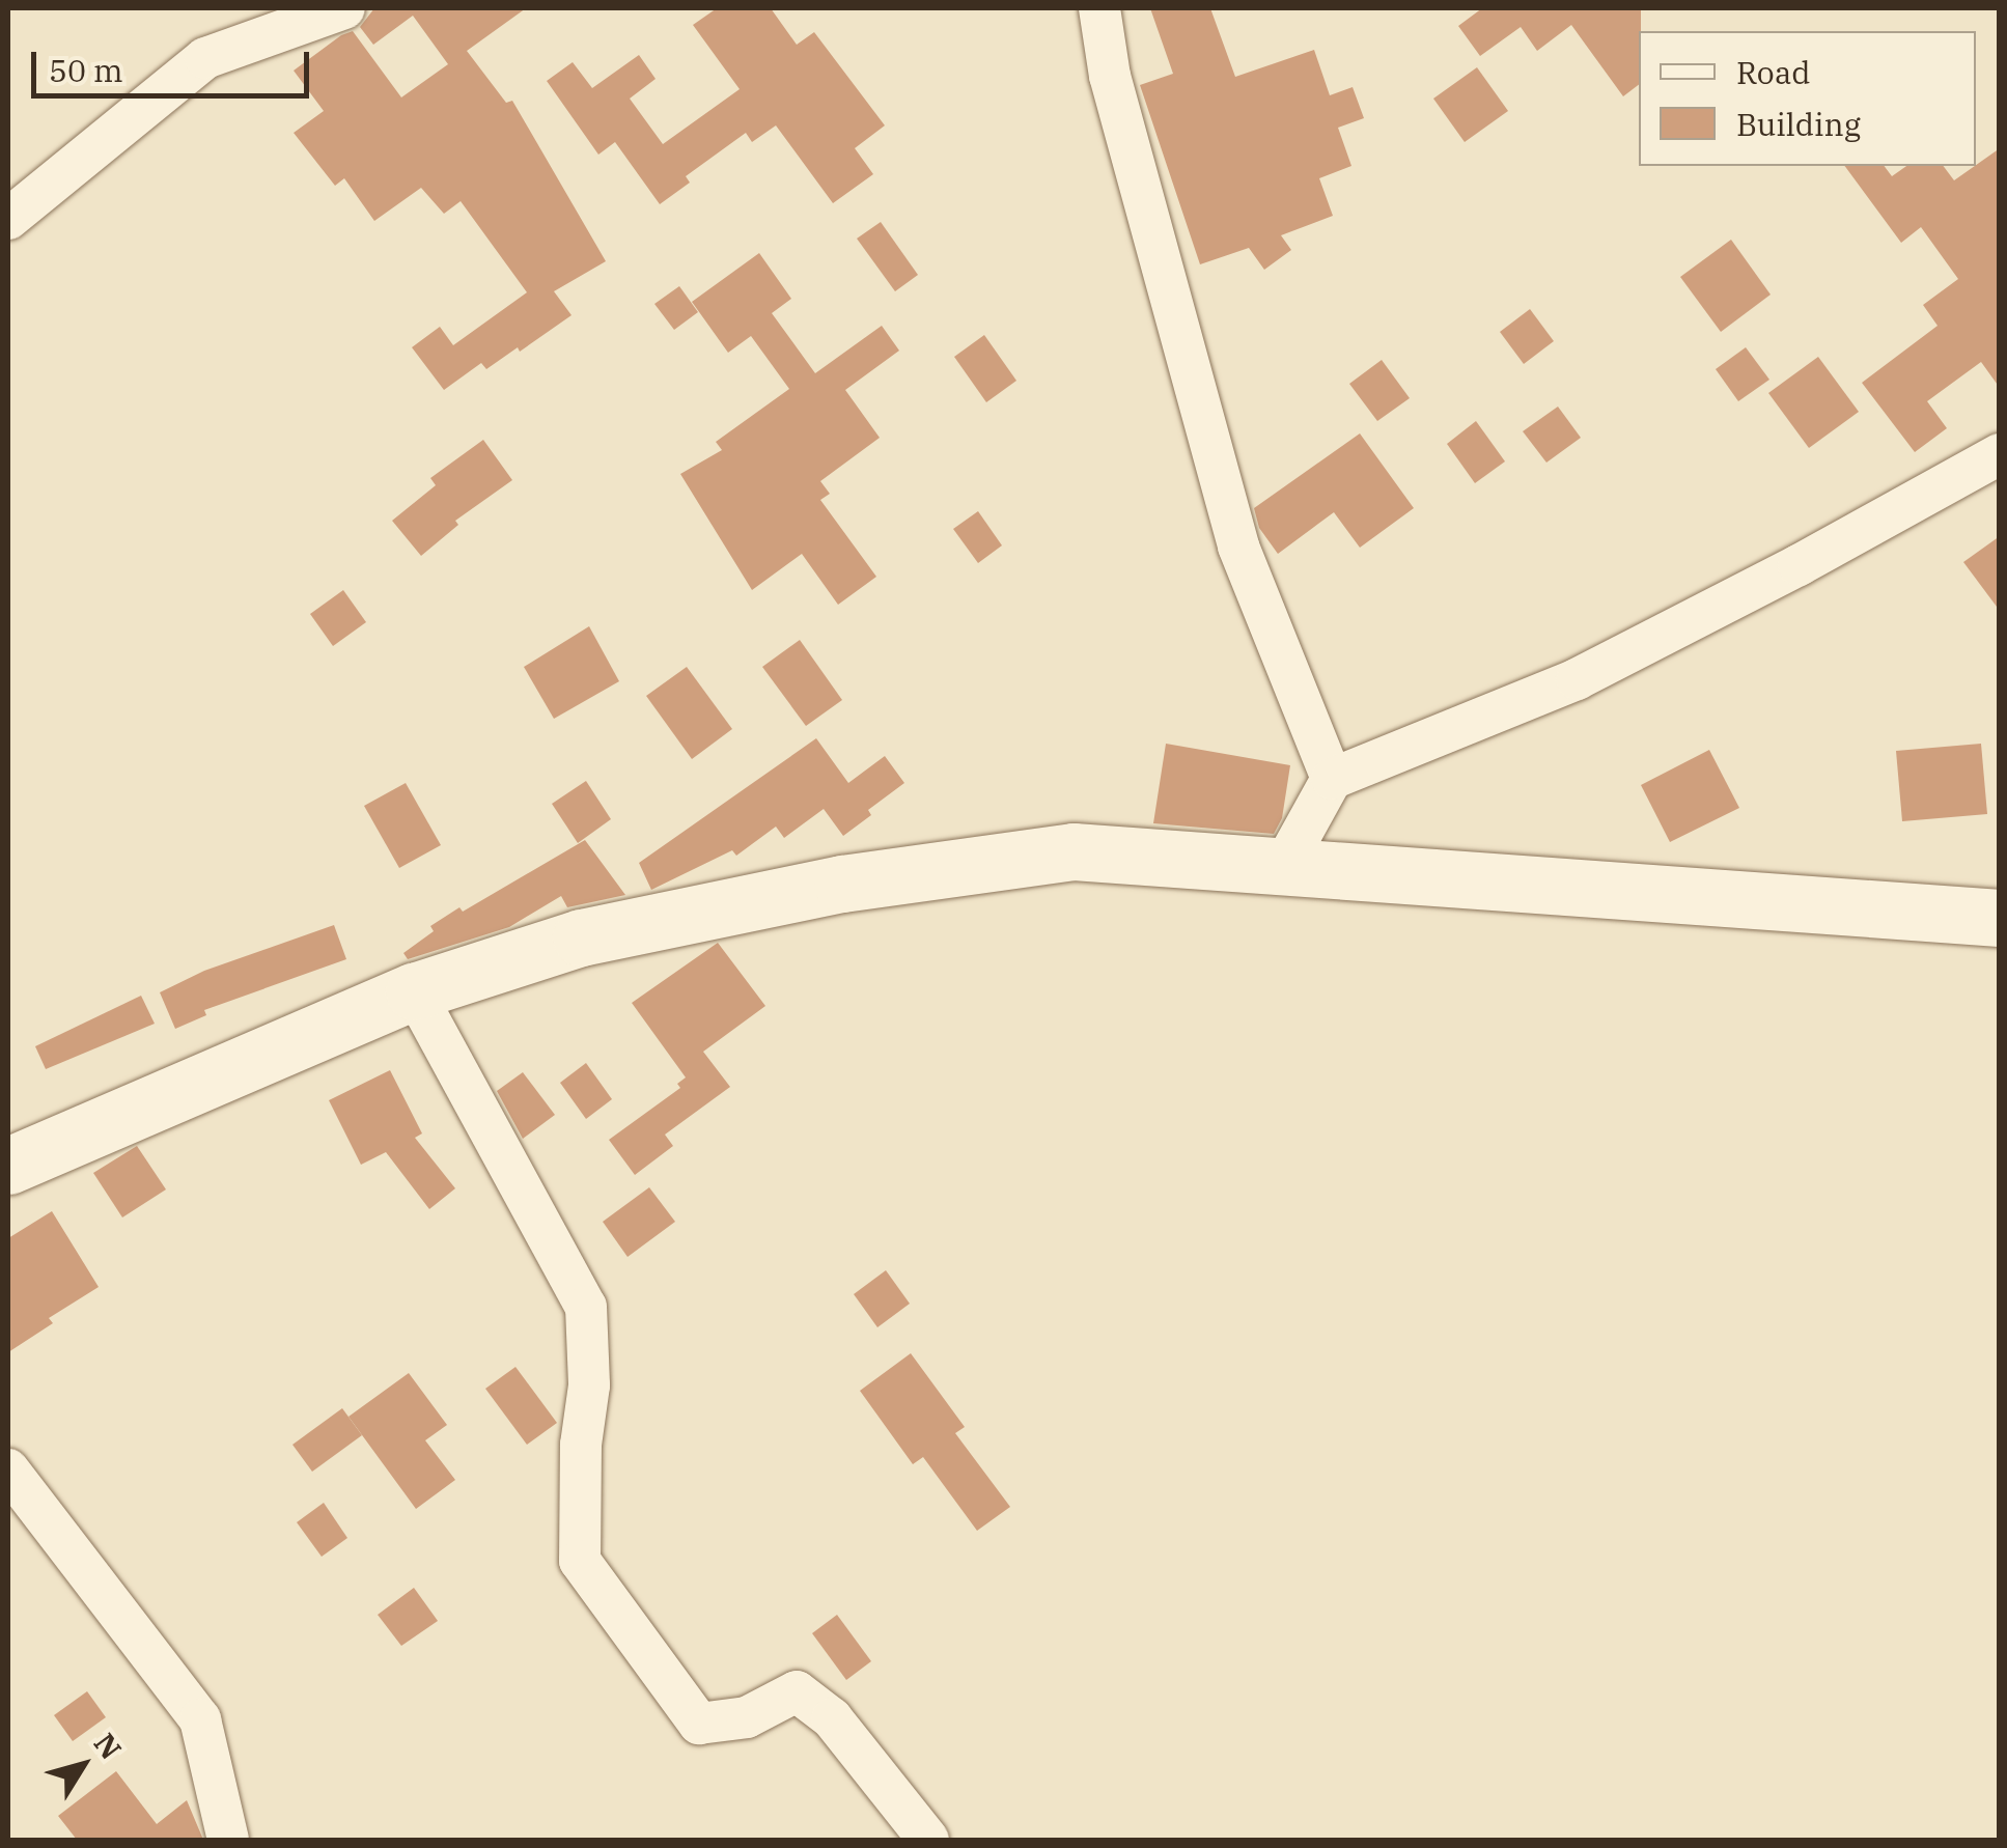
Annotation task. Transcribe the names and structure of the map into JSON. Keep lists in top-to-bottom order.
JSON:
{
  "legend": ["Road", "Building"],
  "scale_bar": "50 m",
  "north": "top right"
}
